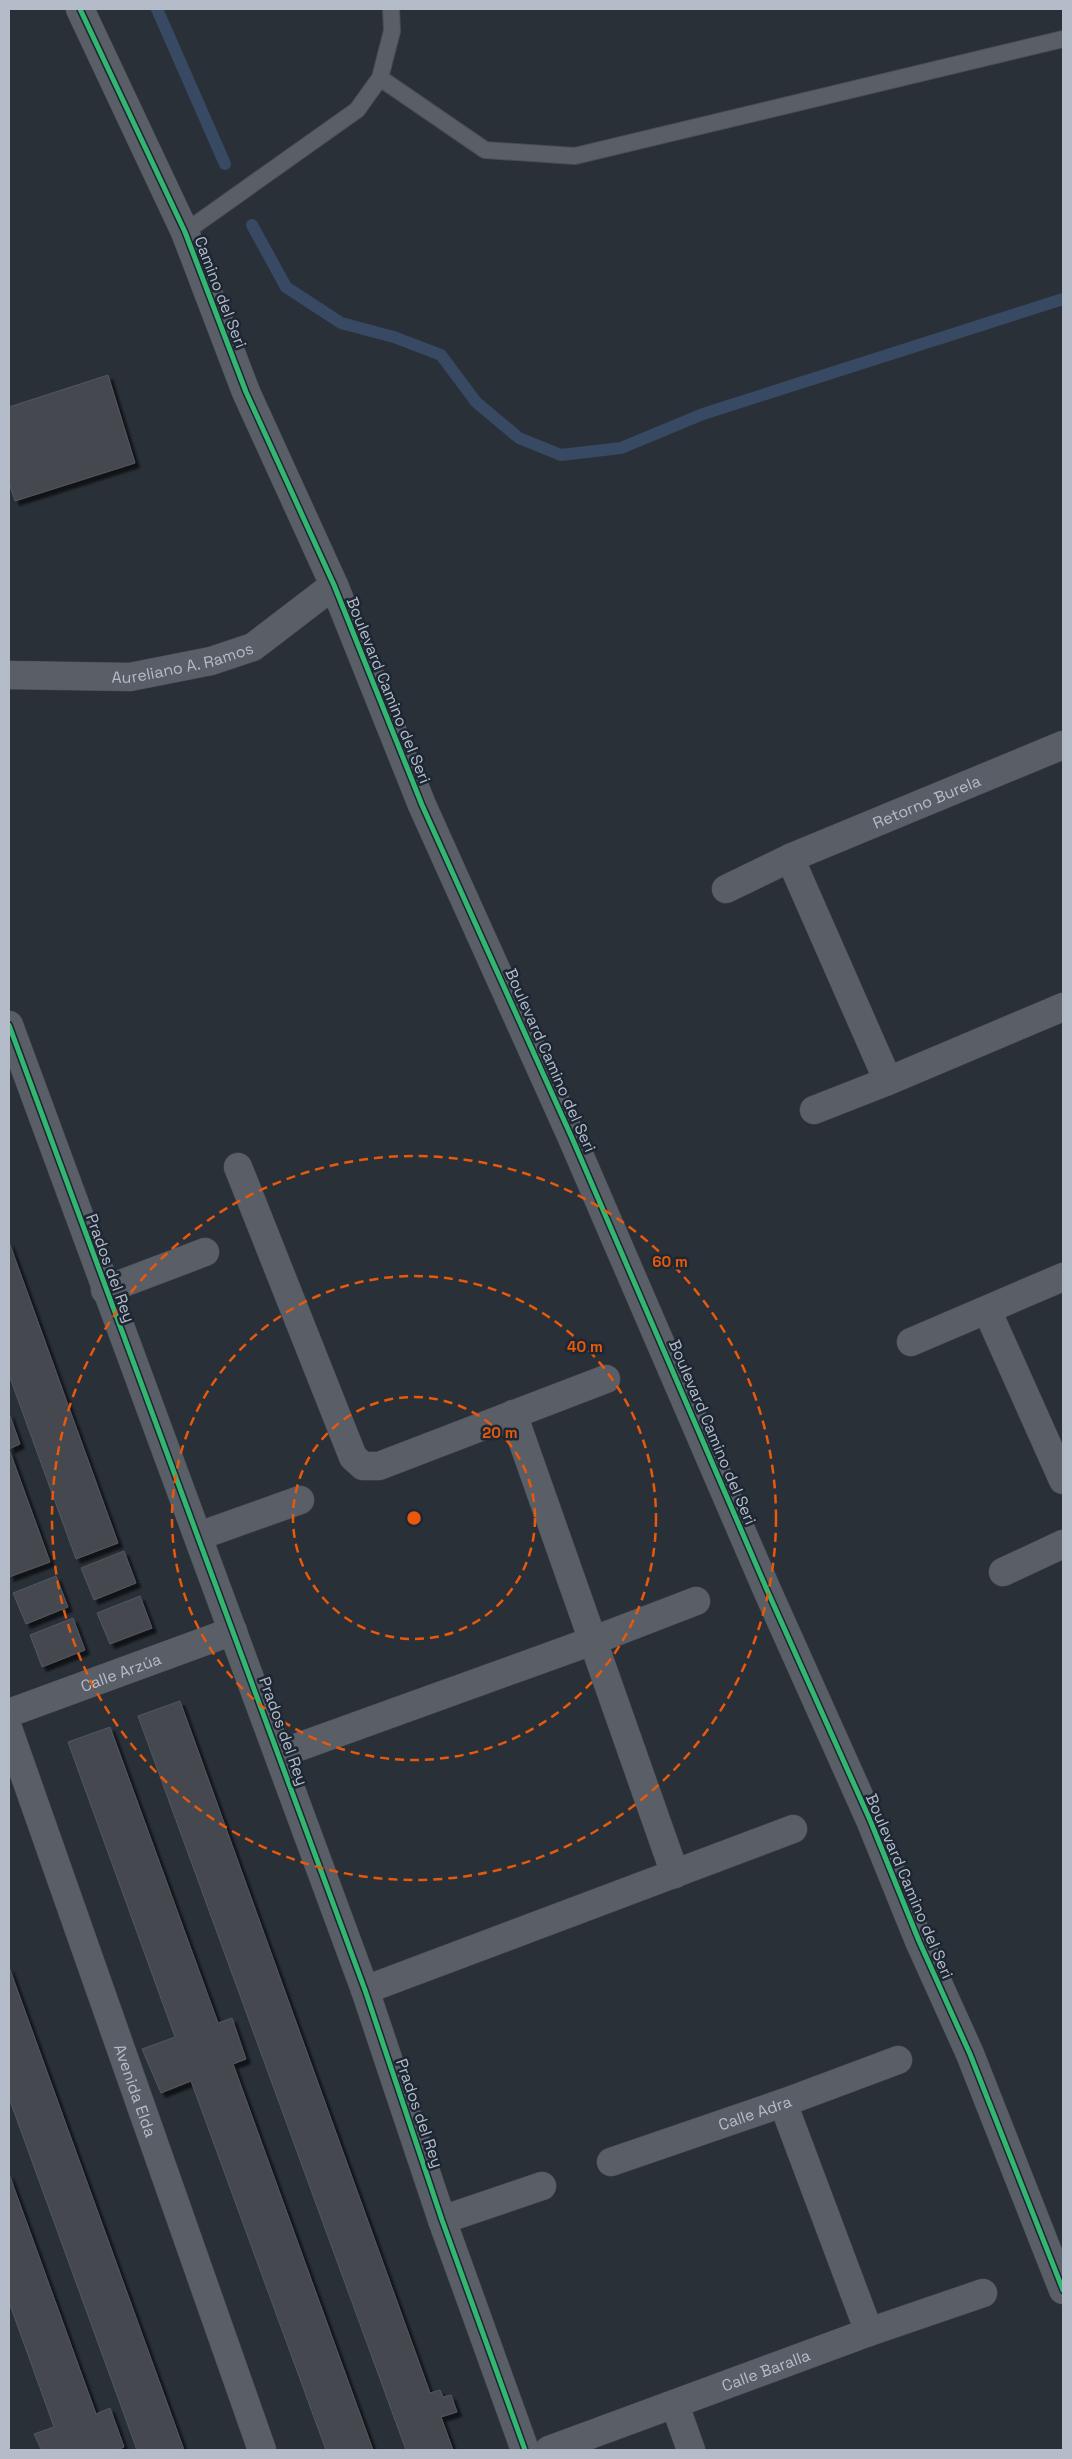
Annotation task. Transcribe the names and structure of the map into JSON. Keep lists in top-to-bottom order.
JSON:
{
  "streets": {
    "street": [
      "Camino del Seri",
      "Aureliano A. Ramos",
      "Boulevard Camino del Seri",
      "Retorno Burela",
      "Prados del Rey",
      "Calle Arzúa",
      "Avenida Elda",
      "Calle Adra",
      "Calle Baralla"
    ]
  },
  "crossings": [
    ["Camino del Seri", "Aureliano A. Ramos"],
    ["Camino del Seri", "Boulevard Camino del Seri"],
    ["Aureliano A. Ramos", "Boulevard Camino del Seri"],
    ["Prados del Rey", "Calle Arzúa"]
  ],
  "rings": ["60 m", "40 m", "20 m"]
}
